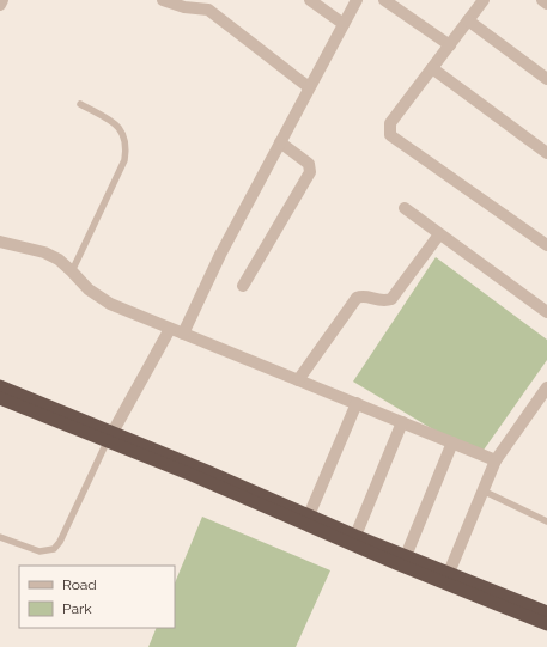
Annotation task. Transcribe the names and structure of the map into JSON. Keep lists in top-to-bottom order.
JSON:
{
  "legend": ["Road", "Park"]
}
